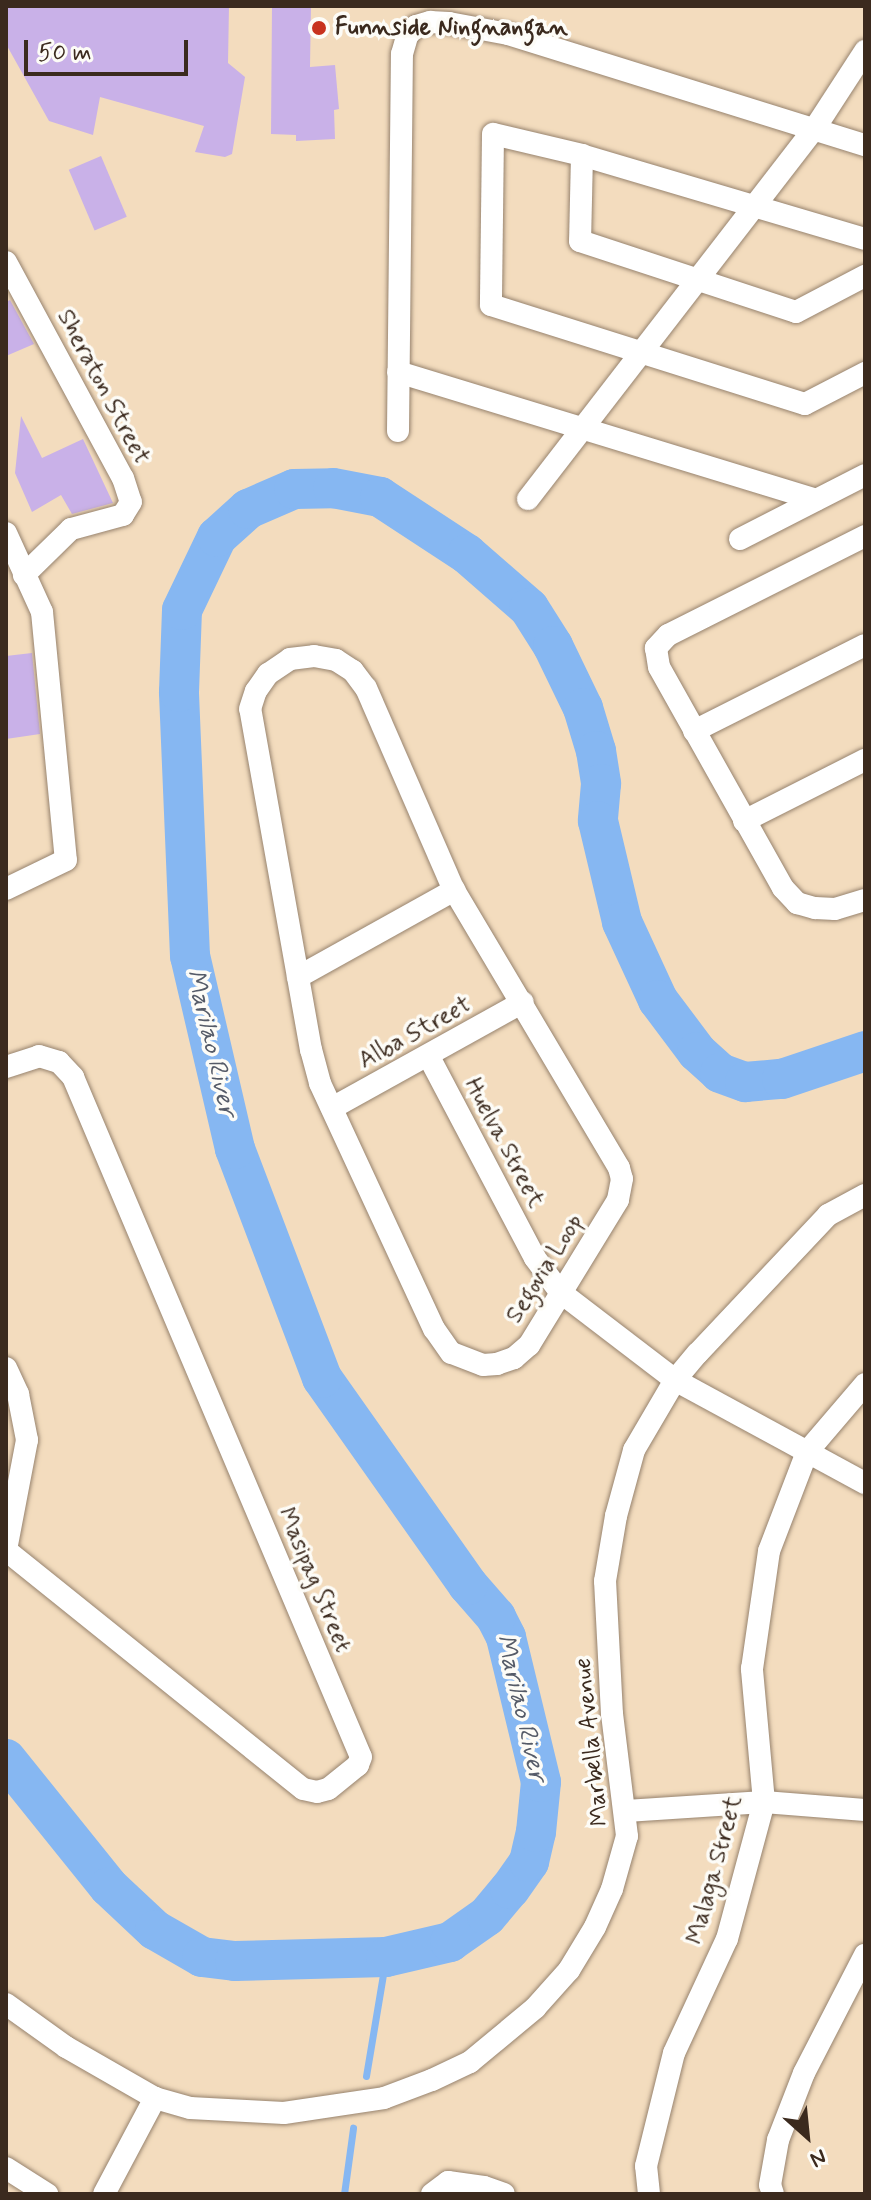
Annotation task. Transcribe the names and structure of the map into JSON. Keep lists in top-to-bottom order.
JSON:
{
  "streets": {
    "street": [
      "Sheraton Street",
      "Alba Street",
      "Huelva Street",
      "Segovia Loop",
      "Masipag Street",
      "Marbella Avenue",
      "Malaga Street"
    ]
  },
  "crossings": [
    ["Alba Street", "Huelva Street"],
    ["Alba Street", "Segovia Loop"],
    ["Huelva Street", "Segovia Loop"],
    ["Huelva Street", "Marbella Avenue"],
    ["Huelva Street", "Malaga Street"]
  ],
  "water": ["Marilao River"],
  "places": ["Funnside Ningnangan"],
  "scale_bar": "50 m",
  "north": "bottom right"
}
